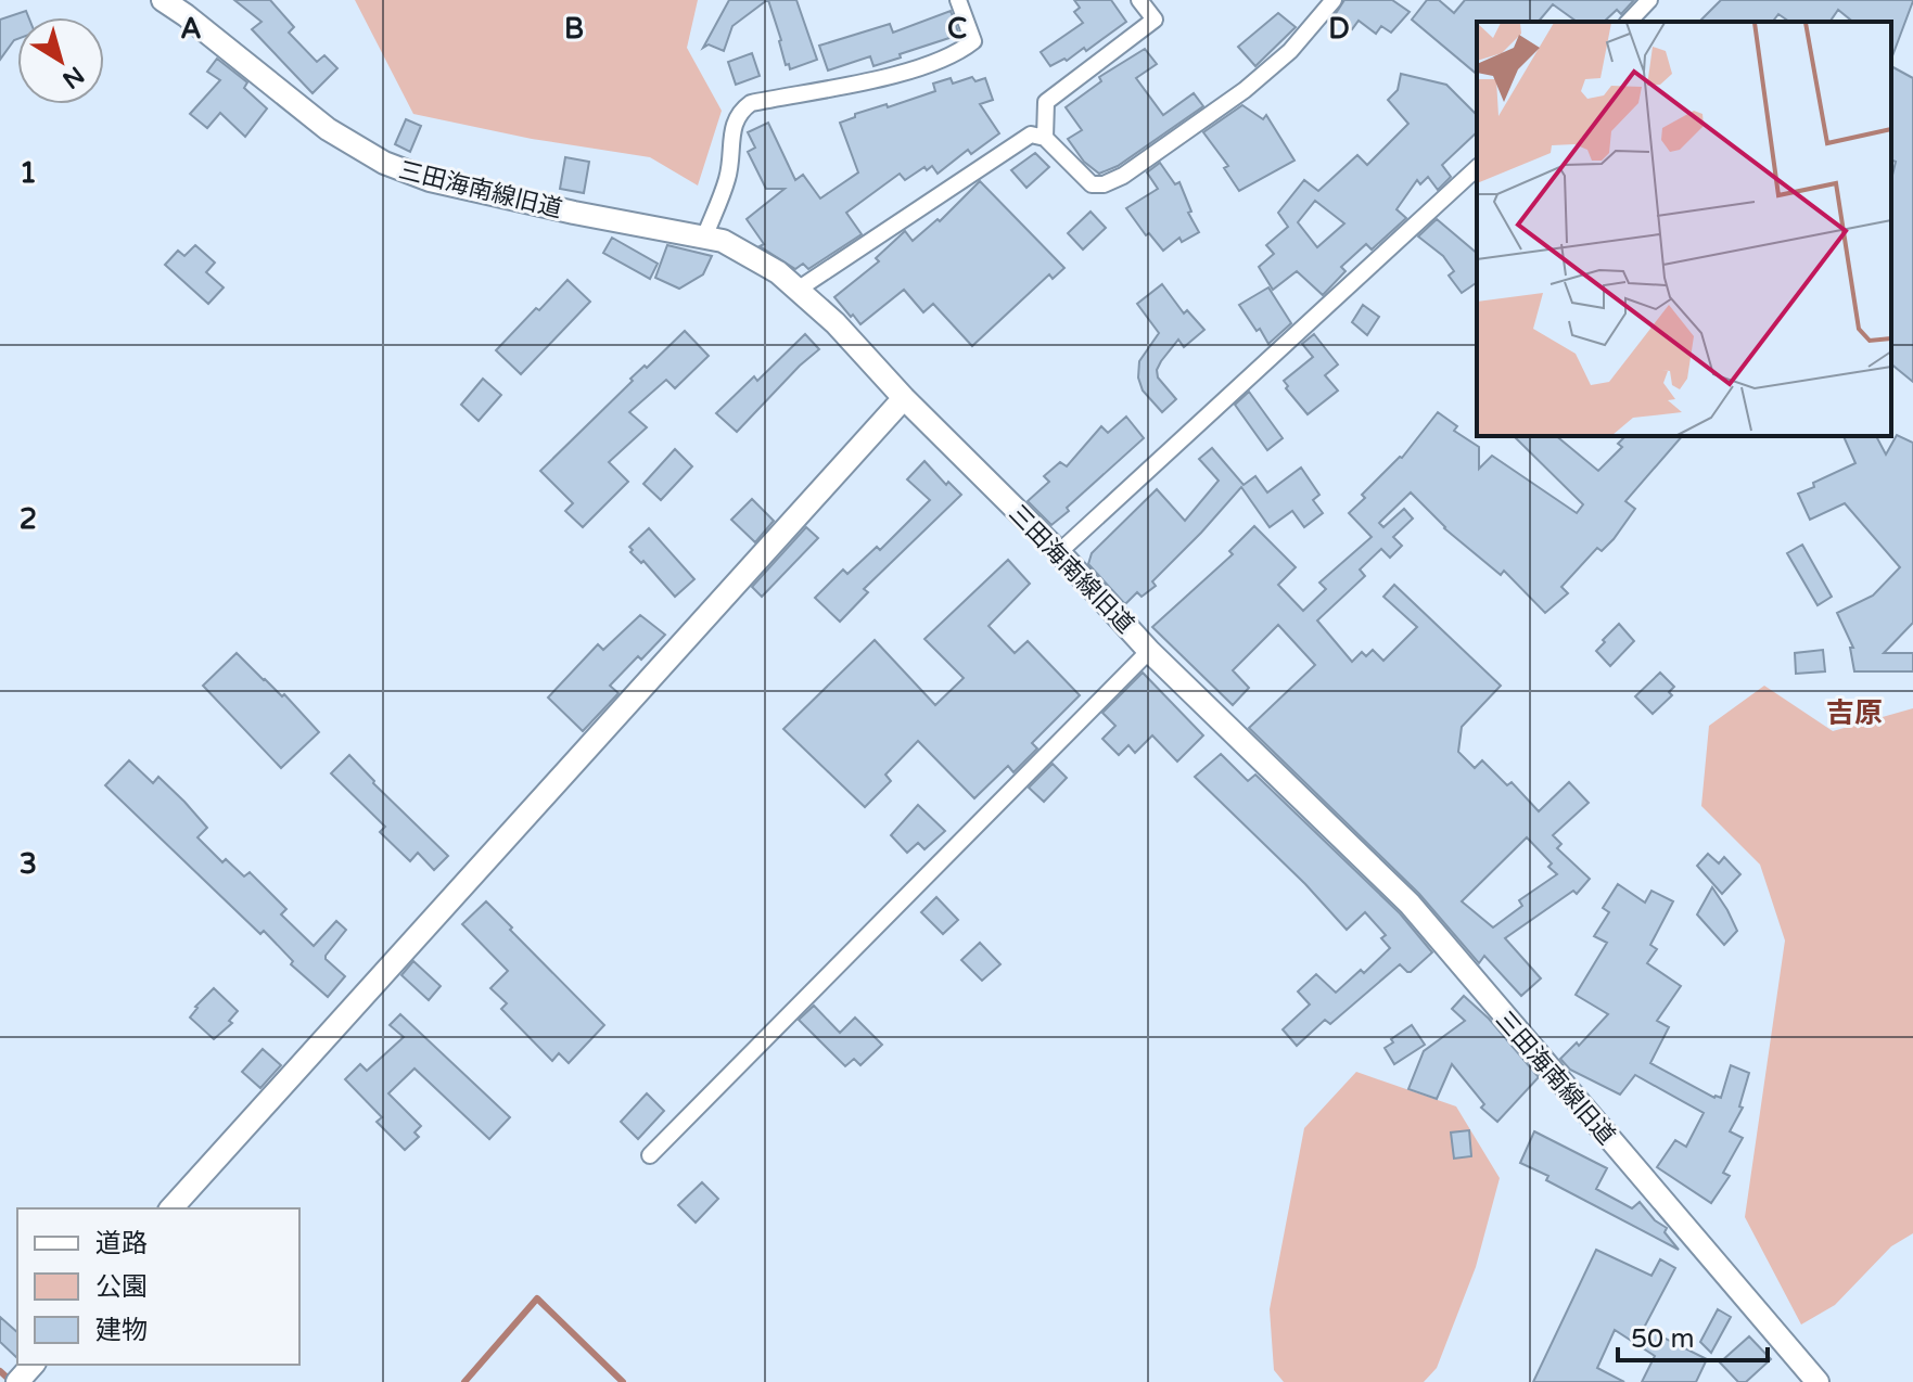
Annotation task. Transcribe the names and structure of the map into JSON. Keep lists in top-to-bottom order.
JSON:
{
  "streets": {
    "street": ["三田海南線旧道"]
  },
  "districts": ["吉原"],
  "legend": ["道路", "公園", "建物"],
  "scale_bar": "50 m",
  "north": "bottom right",
  "grid": {
    "columns": [
      "A",
      "B",
      "C",
      "D"
    ],
    "rows": ["1", "2", "3"]
  }
}
